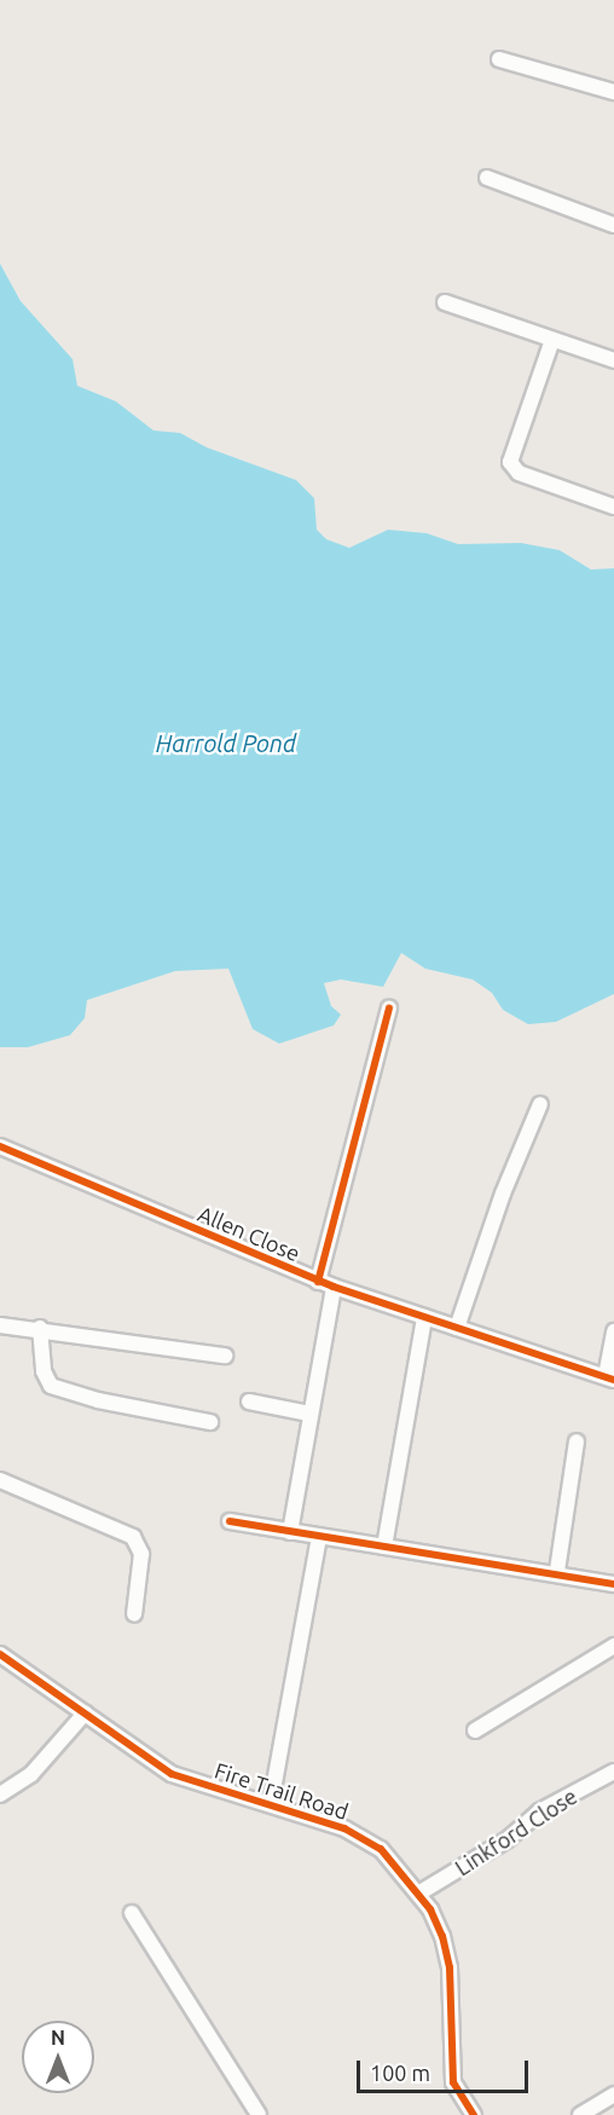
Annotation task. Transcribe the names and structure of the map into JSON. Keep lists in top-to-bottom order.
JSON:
{
  "streets": {
    "street": ["Allen Close", "Fire Trail Road", "Linkford Close"]
  },
  "crossings": [
    ["Fire Trail Road", "Linkford Close"]
  ],
  "water": ["Harrold Pond"],
  "scale_bar": "100 m",
  "north": "top"
}
